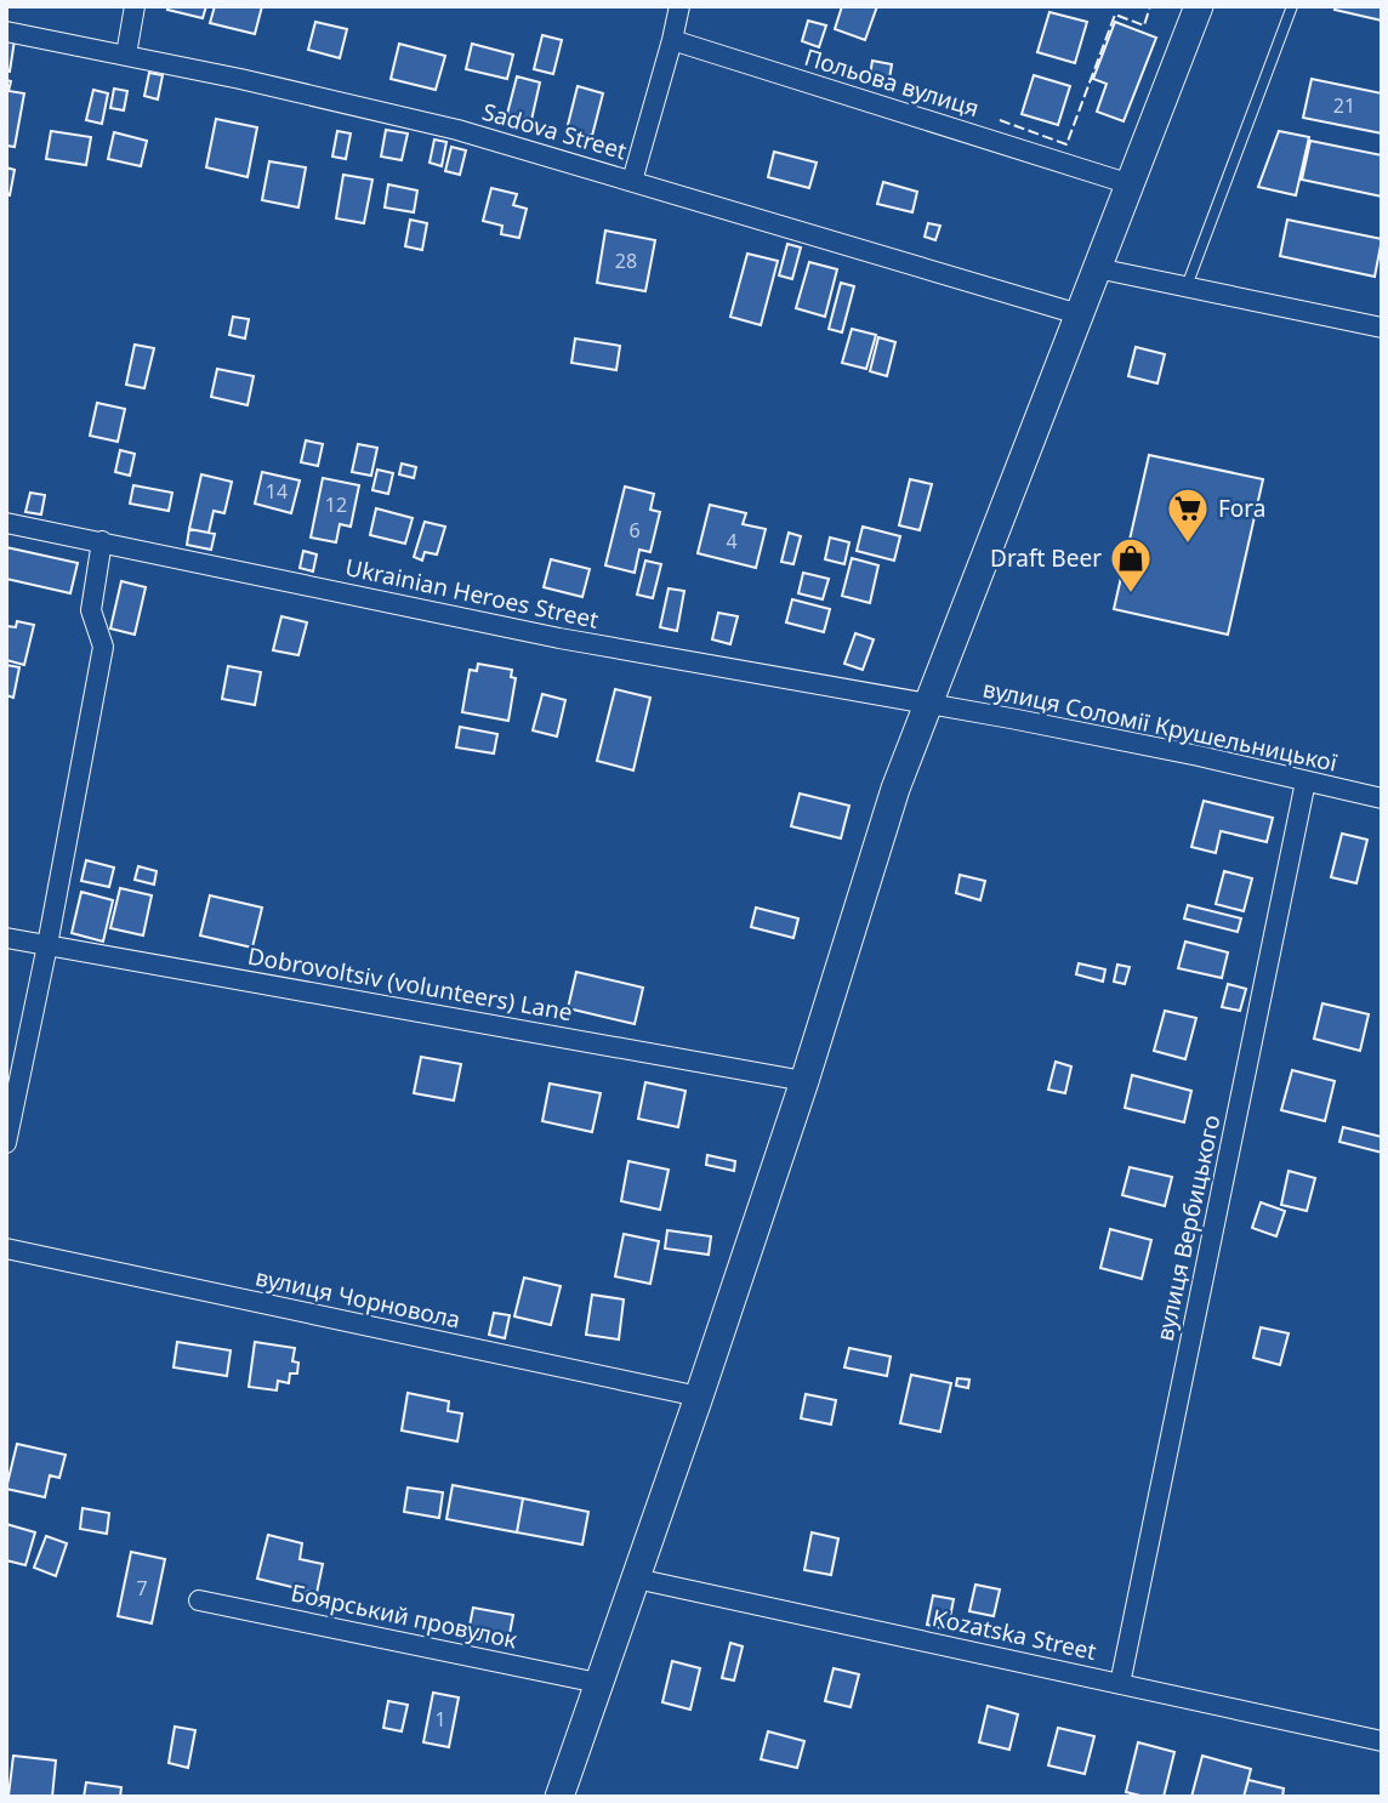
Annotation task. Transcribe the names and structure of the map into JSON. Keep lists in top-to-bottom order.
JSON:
{
  "streets": {
    "street": [
      "Польова вулиця",
      "Sadova Street",
      "Ukrainian Heroes Street",
      "вулиця Соломії Крушельницької",
      "Dobrovoltsiv (volunteers) Lane",
      "вулиця Вербицького",
      "вулиця Чорновола",
      "Боярський провулок",
      "Kozatska Street"
    ]
  },
  "crossings": [
    ["Ukrainian Heroes Street", "вулиця Соломії Крушельницької"],
    ["вулиця Соломії Крушельницької", "вулиця Вербицького"],
    ["вулиця Вербицького", "Kozatska Street"]
  ],
  "places": {
    "supermarket": ["Fora"],
    "shop": ["Draft Beer"]
  },
  "house_numbers": [
    "21",
    "28",
    "14",
    "12",
    "6",
    "4",
    "7",
    "1"
  ]
}
